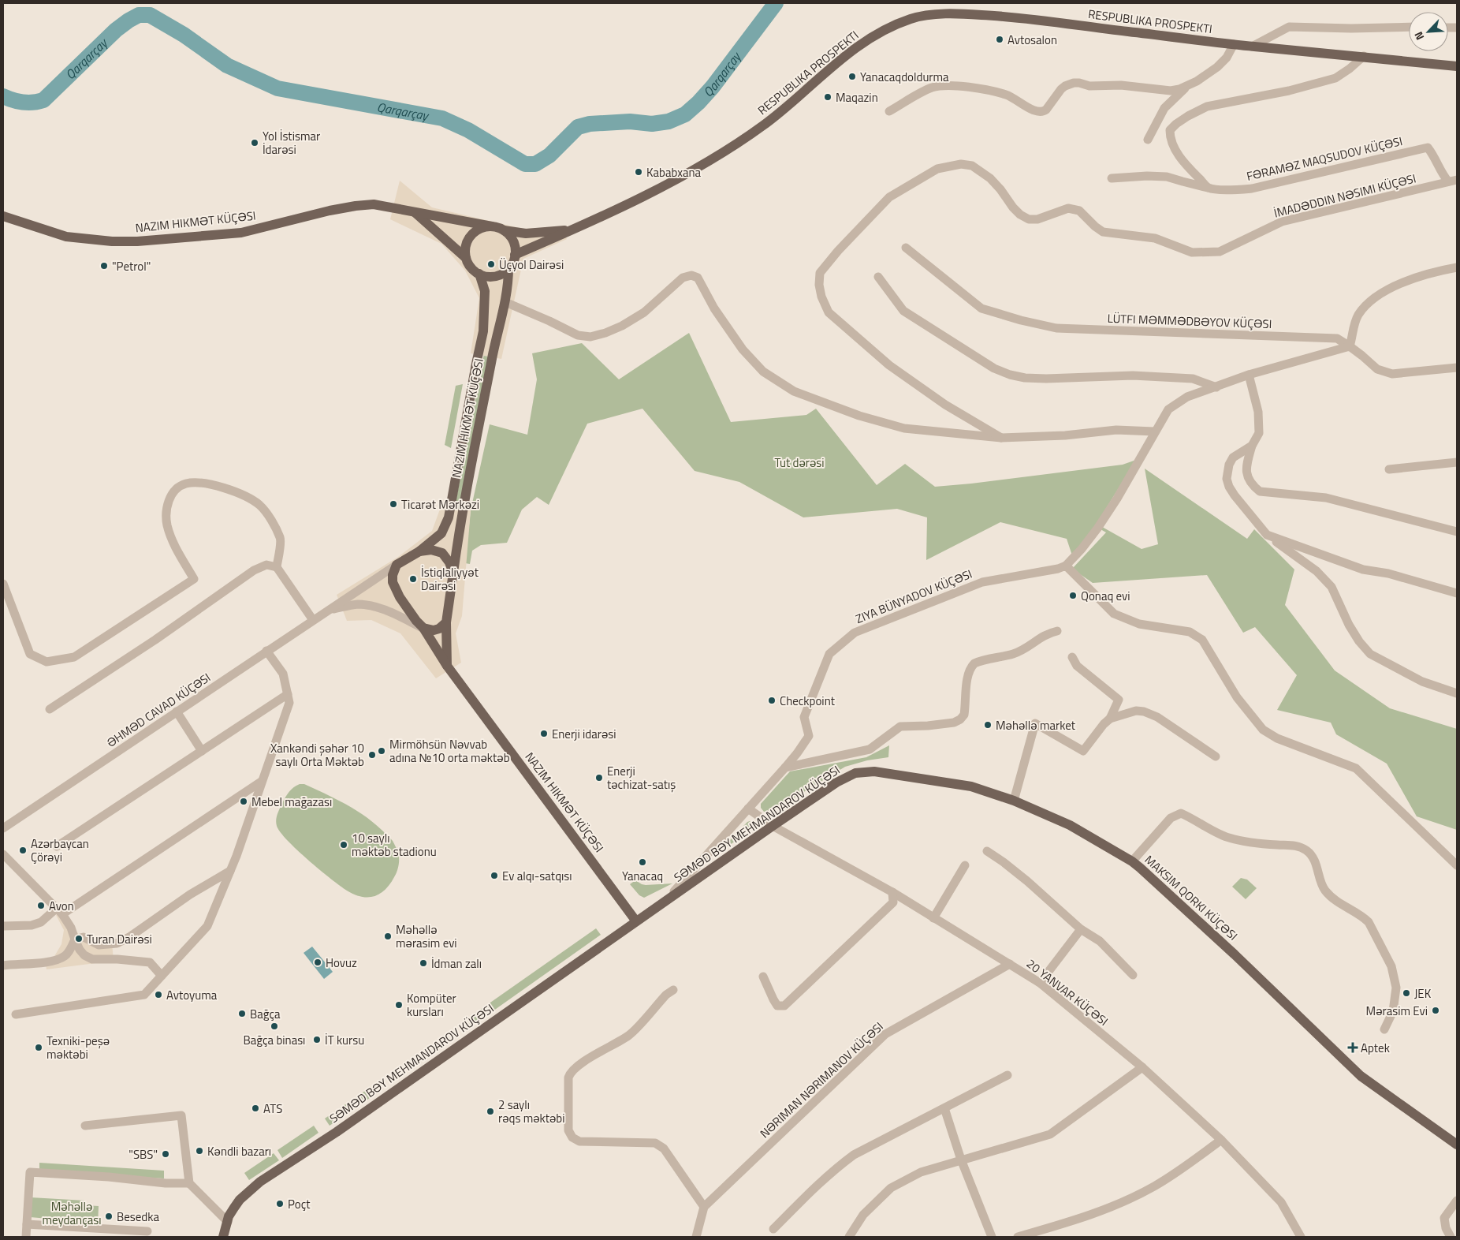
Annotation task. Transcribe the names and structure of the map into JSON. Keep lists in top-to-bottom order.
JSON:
{
  "streets": {
    "main road": [
      "RESPUBLIKA PROSPEKTI",
      "NAZIM HIKMƏT KÜÇƏSI",
      "SƏMƏD BƏY MEHMANDAROV KÜÇƏSI",
      "MAKSIM QORKI KÜÇƏSI"
    ],
    "street": [
      "FƏRAMƏZ MAQSUDOV KÜÇƏSI",
      "İMADƏDDIN NƏSIMI KÜÇƏSI",
      "LÜTFI MƏMMƏDBƏYOV KÜÇƏSI",
      "ZIYA BÜNYADOV KÜÇƏSI",
      "ƏHMƏD CAVAD KÜÇƏSI",
      "20 YANVAR KÜÇƏSI",
      "NƏRIMAN NƏRIMANOV KÜÇƏSI"
    ]
  },
  "crossings": [
    ["RESPUBLIKA PROSPEKTI", "NAZIM HIKMƏT KÜÇƏSI"],
    ["FƏRAMƏZ MAQSUDOV KÜÇƏSI", "İMADƏDDIN NƏSIMI KÜÇƏSI"],
    ["NAZIM HIKMƏT KÜÇƏSI", "ƏHMƏD CAVAD KÜÇƏSI"],
    ["NAZIM HIKMƏT KÜÇƏSI", "SƏMƏD BƏY MEHMANDAROV KÜÇƏSI"],
    ["ZIYA BÜNYADOV KÜÇƏSI", "SƏMƏD BƏY MEHMANDAROV KÜÇƏSI"],
    ["ZIYA BÜNYADOV KÜÇƏSI", "20 YANVAR KÜÇƏSI"],
    ["SƏMƏD BƏY MEHMANDAROV KÜÇƏSI", "MAKSIM QORKI KÜÇƏSI"],
    ["SƏMƏD BƏY MEHMANDAROV KÜÇƏSI", "20 YANVAR KÜÇƏSI"],
    ["20 YANVAR KÜÇƏSI", "NƏRIMAN NƏRIMANOV KÜÇƏSI"]
  ],
  "water": ["Qarqarçay"],
  "parks": ["Tut dərəsi", "Məhəllə meydançası"],
  "places": {
    "other": [
      "Avtosalon",
      "Yanacaqdoldurma",
      "Maqazin",
      "Yol İstismar İdarəsi",
      "Kababxana",
      "Üçyol Dairəsi",
      "\"Petrol\"",
      "Ticarət Mərkəzi",
      "İstiqlaliyyət Dairəsi",
      "Qonaq evi",
      "Checkpoint",
      "Məhəllə market",
      "Enerji idarəsi",
      "Mirmöhsün Nəvvab adına №10 orta məktəb",
      "Xankəndi şəhər 10 saylı Orta Məktəb",
      "Enerji təchizat-satış",
      "Mebel mağazası",
      "10 saylı məktəb stadionu",
      "Azərbaycan Çörəyi",
      "Yanacaq",
      "Ev alqı-satqısı",
      "Avon",
      "Məhəllə mərasim evi",
      "Turan Dairəsi",
      "Hovuz",
      "İdman zalı",
      "JEK",
      "Avtoyuma",
      "Kompüter kursları",
      "Mərasim Evi",
      "Bağça",
      "Bağça binası",
      "İT kursu",
      "Texniki-peşə məktəbi",
      "ATS",
      "2 saylı rəqs məktəbi",
      "Kəndli bazarı",
      "\"SBS\"",
      "Poçt",
      "Besedka"
    ],
    "health": ["Aptek"]
  },
  "north": "bottom left"
}
